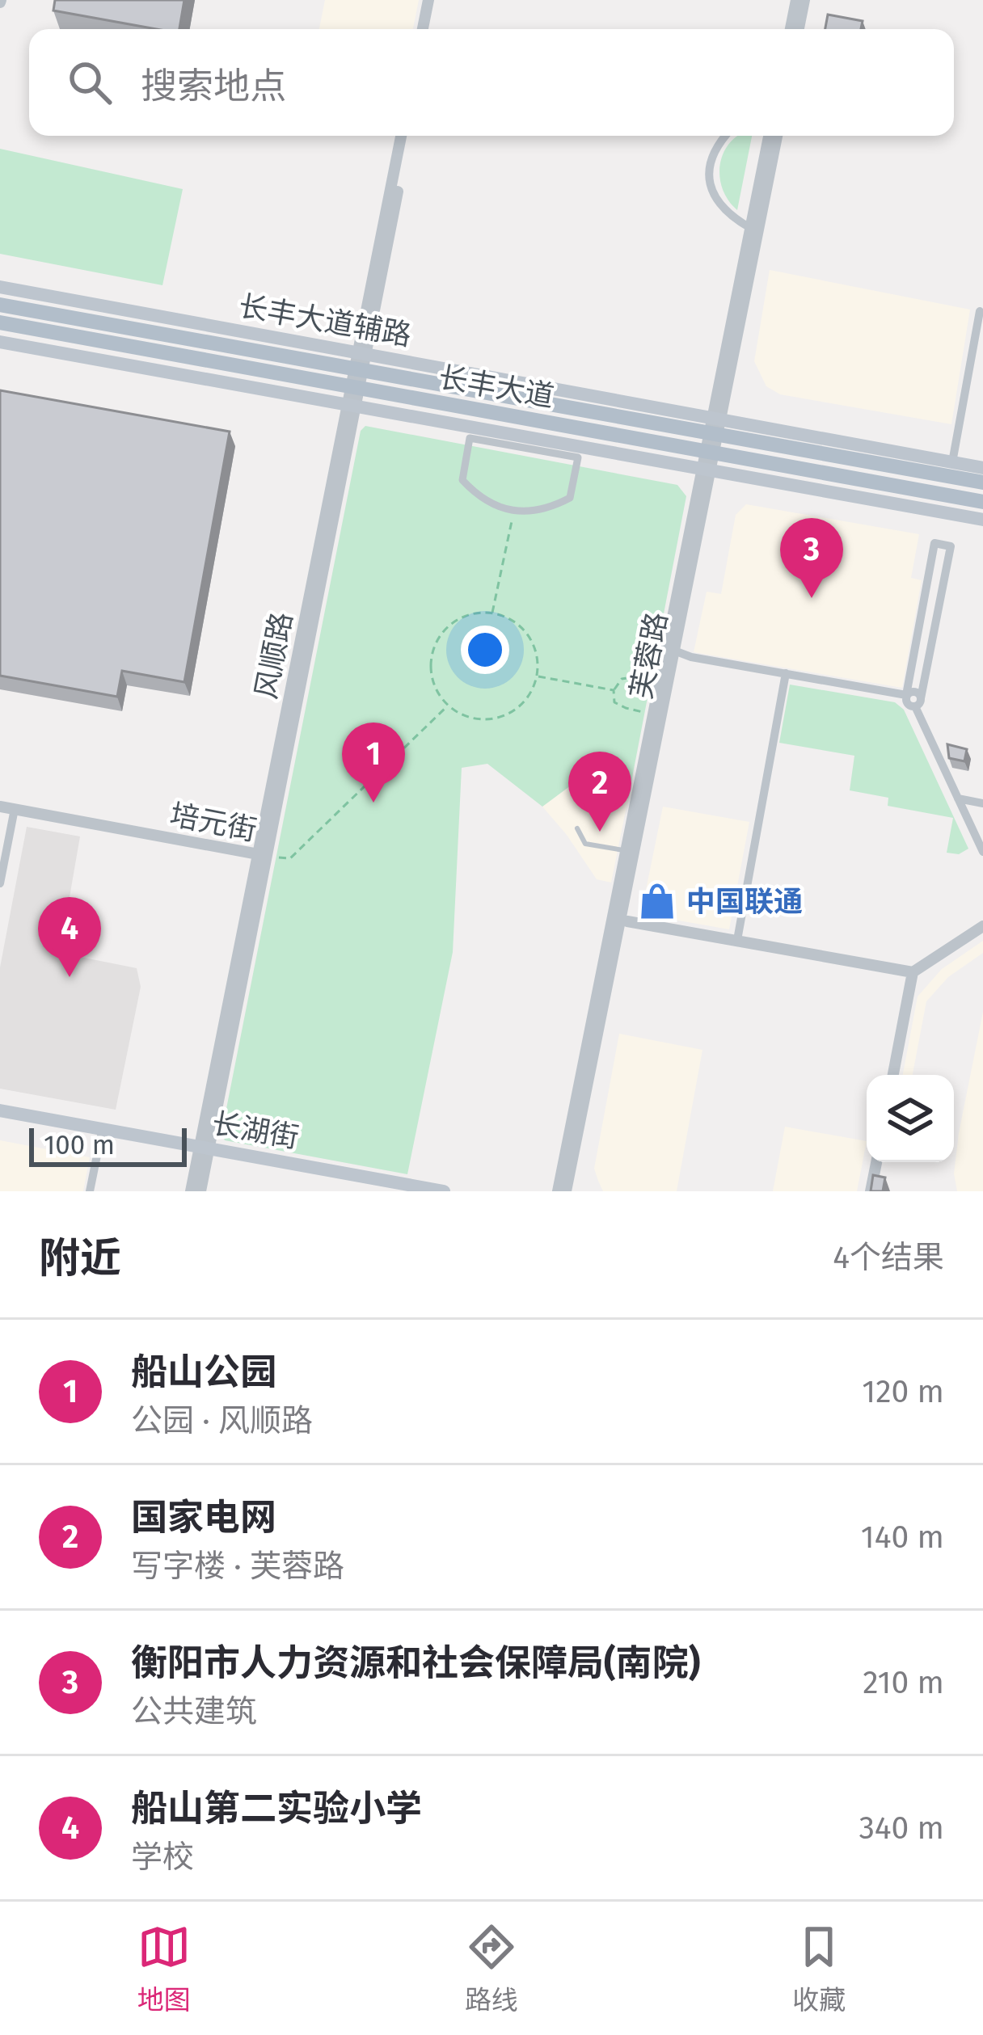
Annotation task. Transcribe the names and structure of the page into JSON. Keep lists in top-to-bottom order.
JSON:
{
  "streets": {
    "main road": ["长丰大道辅路", "长丰大道", "长湖街"],
    "street": ["风顺路", "芙蓉路", "培元街"]
  },
  "crossings": [
    ["长丰大道辅路", "长丰大道"],
    ["长丰大道辅路", "风顺路"],
    ["长丰大道", "风顺路"],
    ["长丰大道", "芙蓉路"],
    ["风顺路", "培元街"],
    ["风顺路", "长湖街"]
  ],
  "places": {
    "shop": ["中国联通"]
  },
  "scale_bar": "100 m",
  "page": {
    "search": "搜索地点",
    "pins": [
      "3",
      "1",
      "2",
      "4"
    ],
    "scale": "100 m",
    "heading": ["附近", "4个结果"],
    "list": [
      {
        "mark": "1",
        "name": "船山公园",
        "note": "公园 · 风顺路",
        "value": "120 m"
      },
      {
        "mark": "2",
        "name": "国家电网",
        "note": "写字楼 · 芙蓉路",
        "value": "140 m"
      },
      {
        "mark": "3",
        "name": "衡阳市人力资源和社会保障局(南院)",
        "note": "公共建筑",
        "value": "210 m"
      },
      {
        "mark": "4",
        "name": "船山第二实验小学",
        "note": "学校",
        "value": "340 m"
      }
    ],
    "nav": ["地图", "路线", "收藏"]
  }
}
